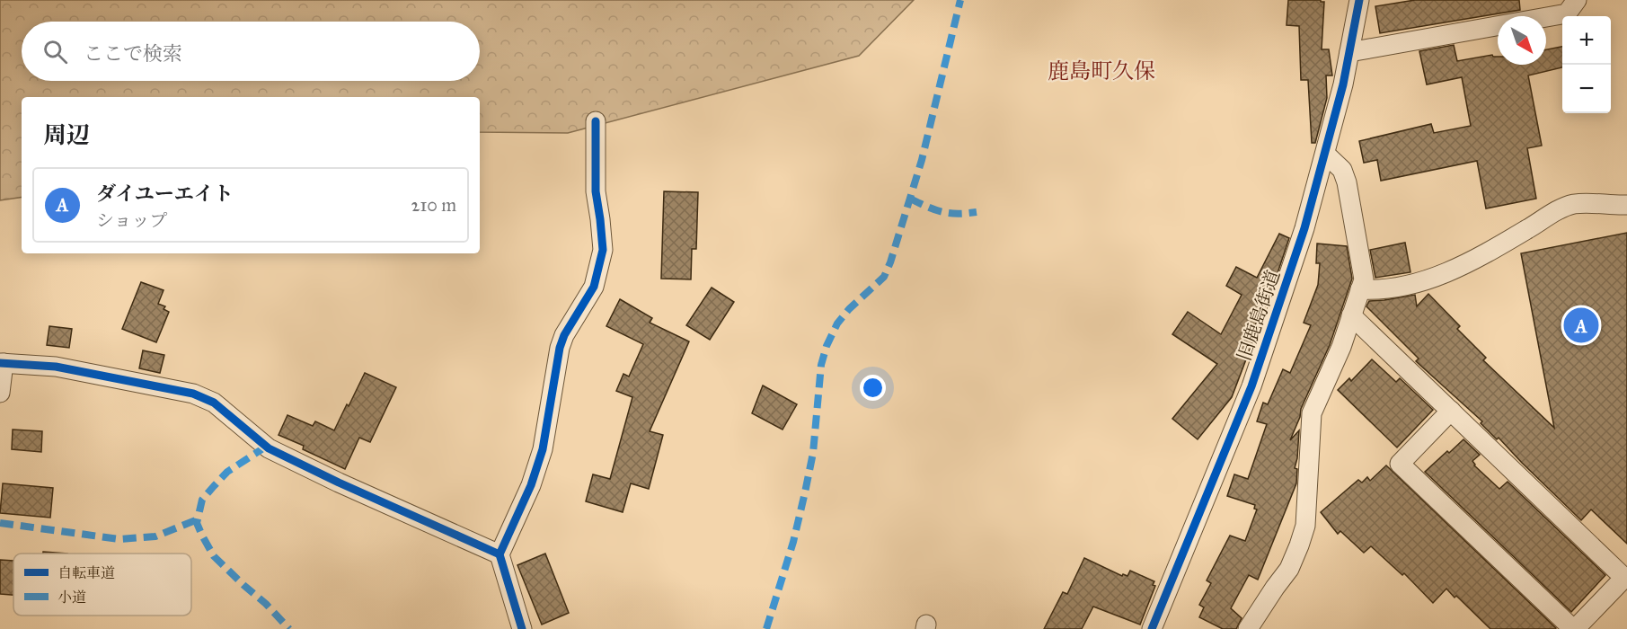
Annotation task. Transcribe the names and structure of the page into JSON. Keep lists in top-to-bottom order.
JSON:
{
  "streets": {
    "street": ["旧鹿島街道"]
  },
  "districts": ["鹿島町久保"],
  "legend": ["自転車道", "小道"],
  "north": "bottom right",
  "page": {
    "map_buttons": ["+", "−"],
    "search": "ここで検索",
    "heading": "周辺",
    "list": [
      {
        "mark": "A",
        "name": "ダイユーエイト",
        "note": "ショップ",
        "value": "210 m"
      }
    ],
    "pins": "A"
  }
}
